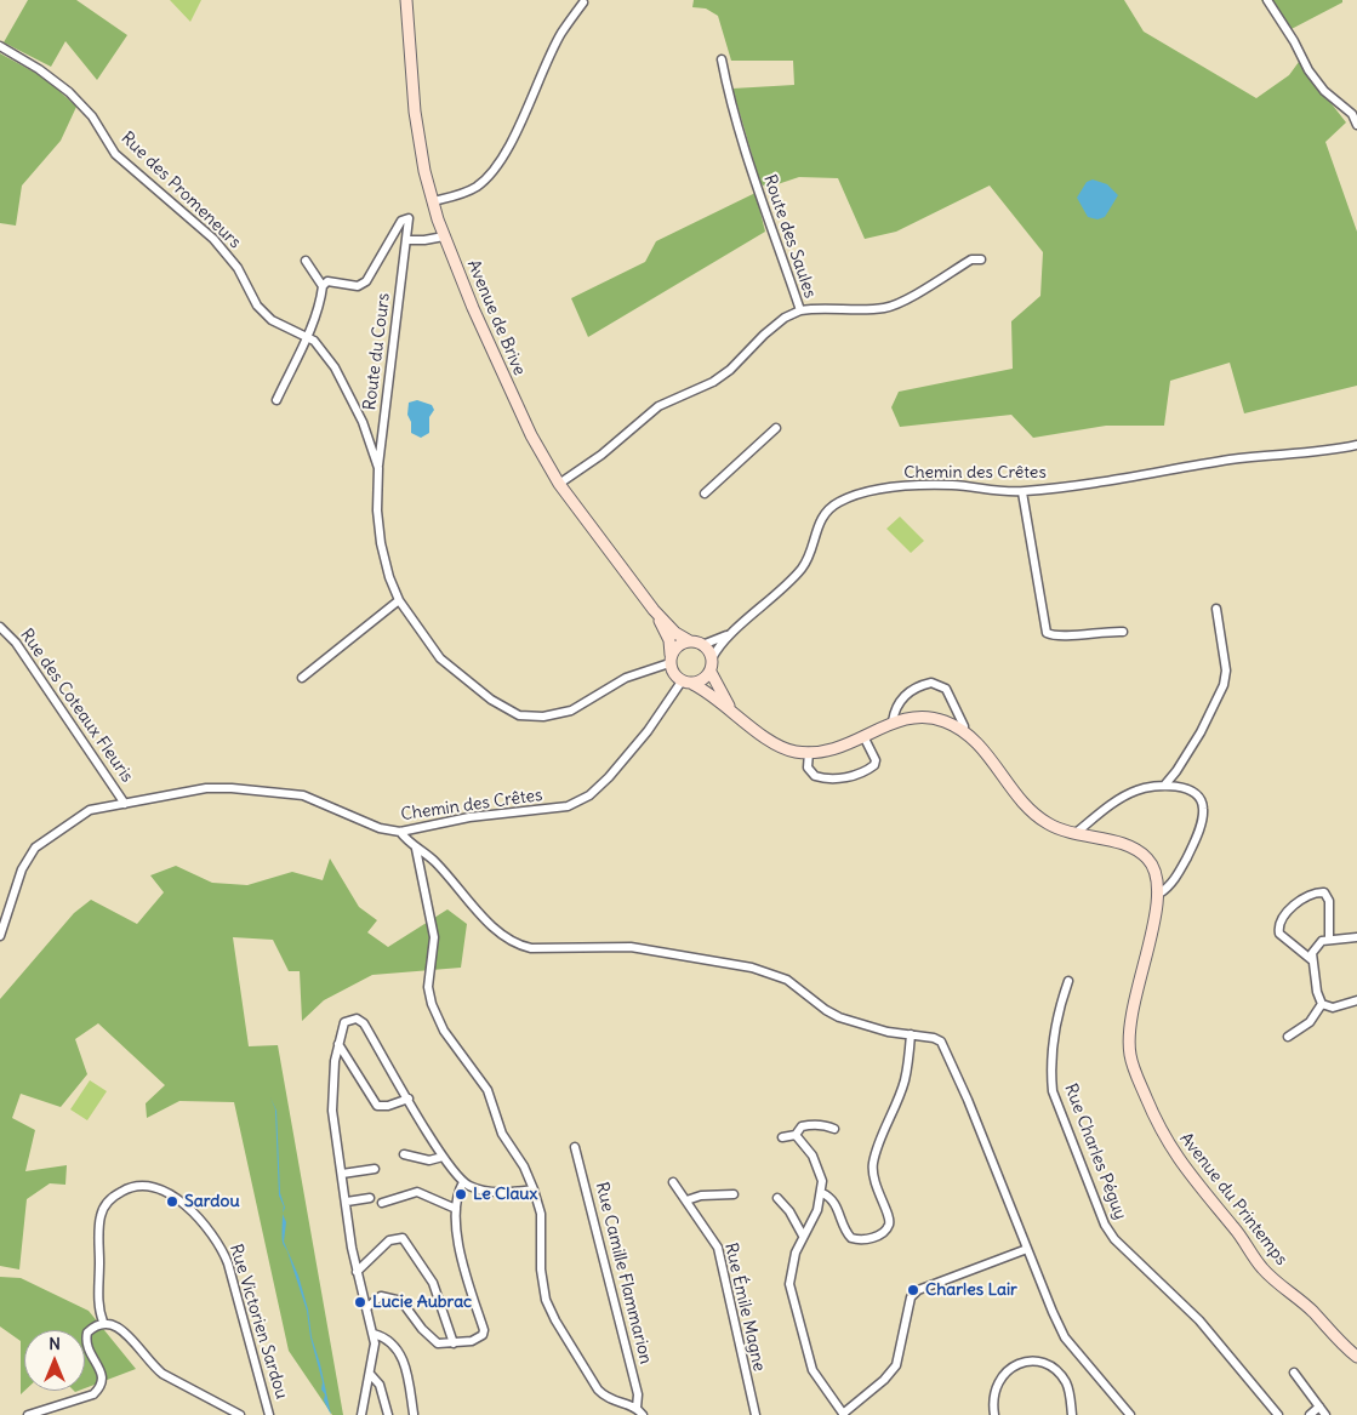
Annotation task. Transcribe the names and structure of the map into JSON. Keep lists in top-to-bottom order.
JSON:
{
  "streets": {
    "street": [
      "Rue des Promeneurs",
      "Route des Saules",
      "Avenue de Brive",
      "Route du Cours",
      "Chemin des Crêtes",
      "Rue des Coteaux Fleuris",
      "Rue Charles Péguy",
      "Avenue du Printemps",
      "Rue Camille Flammarion",
      "Rue Émile Magne",
      "Rue Victorien Sardou"
    ]
  },
  "crossings": [
    ["Rue des Promeneurs", "Route du Cours"],
    ["Route des Saules", "Avenue de Brive"],
    ["Route du Cours", "Chemin des Crêtes"],
    ["Route du Cours", "Avenue du Printemps"],
    ["Chemin des Crêtes", "Rue des Coteaux Fleuris"],
    ["Chemin des Crêtes", "Avenue du Printemps"]
  ],
  "places": [
    "Le Claux",
    "Sardou",
    "Charles Lair",
    "Lucie Aubrac"
  ],
  "north": "top"
}
